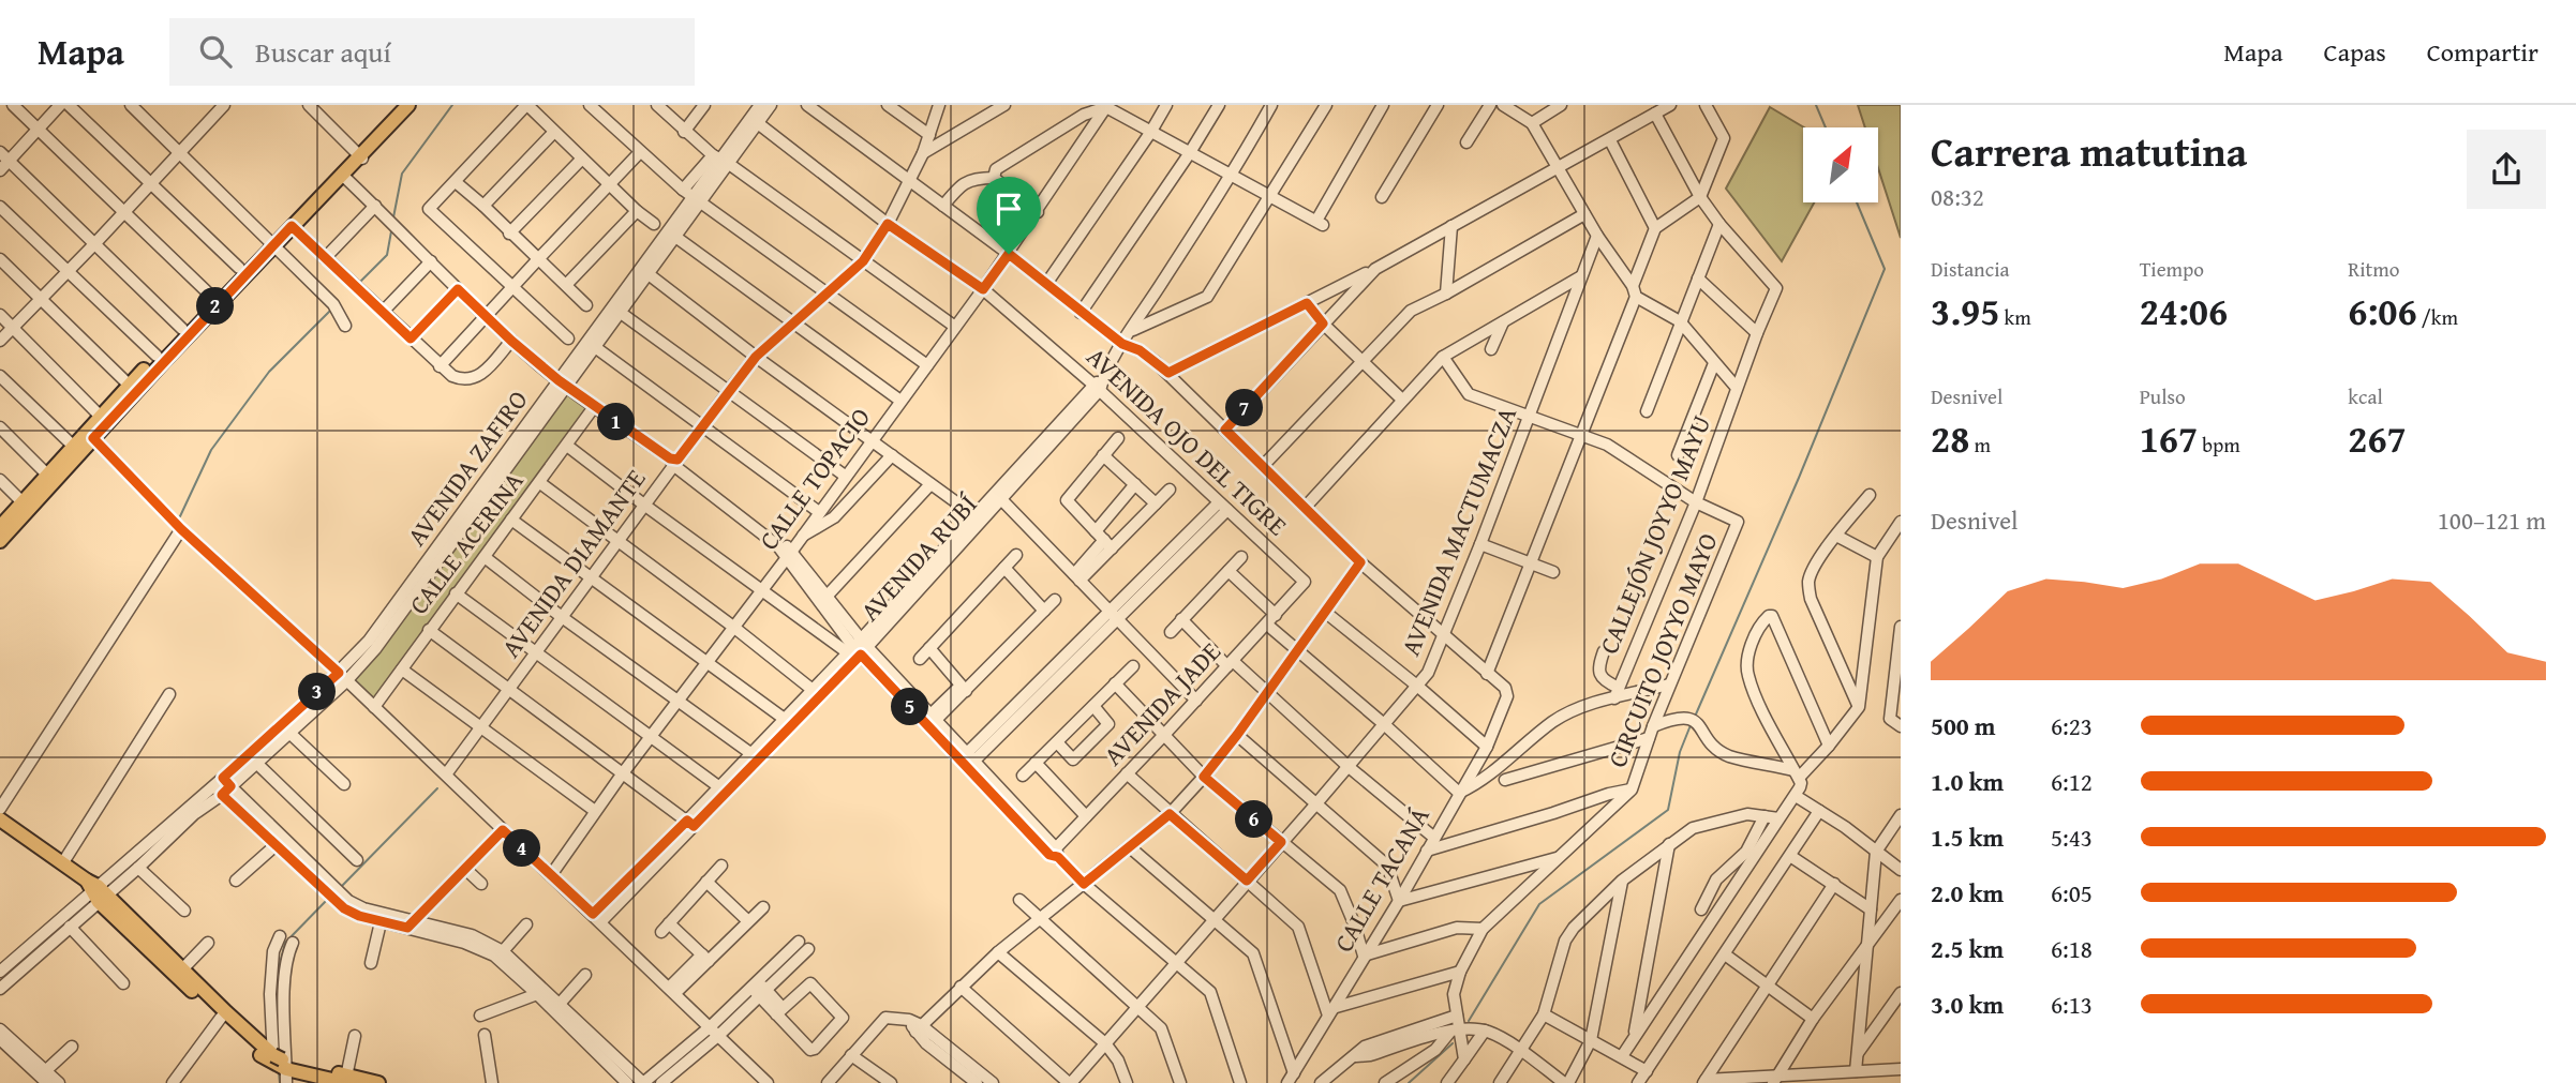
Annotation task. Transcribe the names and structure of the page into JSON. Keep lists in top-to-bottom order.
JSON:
{
  "streets": {
    "street": [
      "AVENIDA OJO DEL TIGRE",
      "AVENIDA ZAFIRO",
      "CALLE TOPACIO",
      "AVENIDA MACTUMACZA",
      "CALLEJÓN JOYYO MAYU",
      "CALLE ACERINA",
      "AVENIDA RUBÍ",
      "AVENIDA DIAMANTE",
      "CIRCUITO JOYYO MAYO",
      "AVENIDA JADE",
      "CALLE TACANÁ"
    ]
  },
  "crossings": [
    ["AVENIDA OJO DEL TIGRE", "AVENIDA ZAFIRO"],
    ["AVENIDA OJO DEL TIGRE", "CALLE TOPACIO"],
    ["AVENIDA OJO DEL TIGRE", "AVENIDA RUBÍ"],
    ["AVENIDA OJO DEL TIGRE", "AVENIDA DIAMANTE"],
    ["AVENIDA OJO DEL TIGRE", "AVENIDA JADE"],
    ["CALLEJÓN JOYYO MAYU", "CIRCUITO JOYYO MAYO"]
  ],
  "north": "top right",
  "page": {
    "header": "Mapa",
    "search": "Buscar aquí",
    "nav": ["Mapa", "Capas", "Compartir"],
    "heading": ["Carrera matutina", "08:32"],
    "stats": [
      ["Distancia", "3.95 km"],
      ["Tiempo", "24:06"],
      ["Ritmo", "6:06 /km"],
      ["Desnivel", "28 m"],
      ["Pulso", "167 bpm"],
      ["kcal", "267"]
    ],
    "pins": [
      "2",
      "7",
      "1",
      "3",
      "5",
      "6",
      "4"
    ],
    "chart": ["Desnivel", "100–121 m"],
    "list": [
      {
        "name": "500 m",
        "note": "6:23"
      },
      {
        "name": "1.0 km",
        "note": "6:12"
      },
      {
        "name": "1.5 km",
        "note": "5:43"
      },
      {
        "name": "2.0 km",
        "note": "6:05"
      },
      {
        "name": "2.5 km",
        "note": "6:18"
      },
      {
        "name": "3.0 km",
        "note": "6:13"
      }
    ]
  }
}
